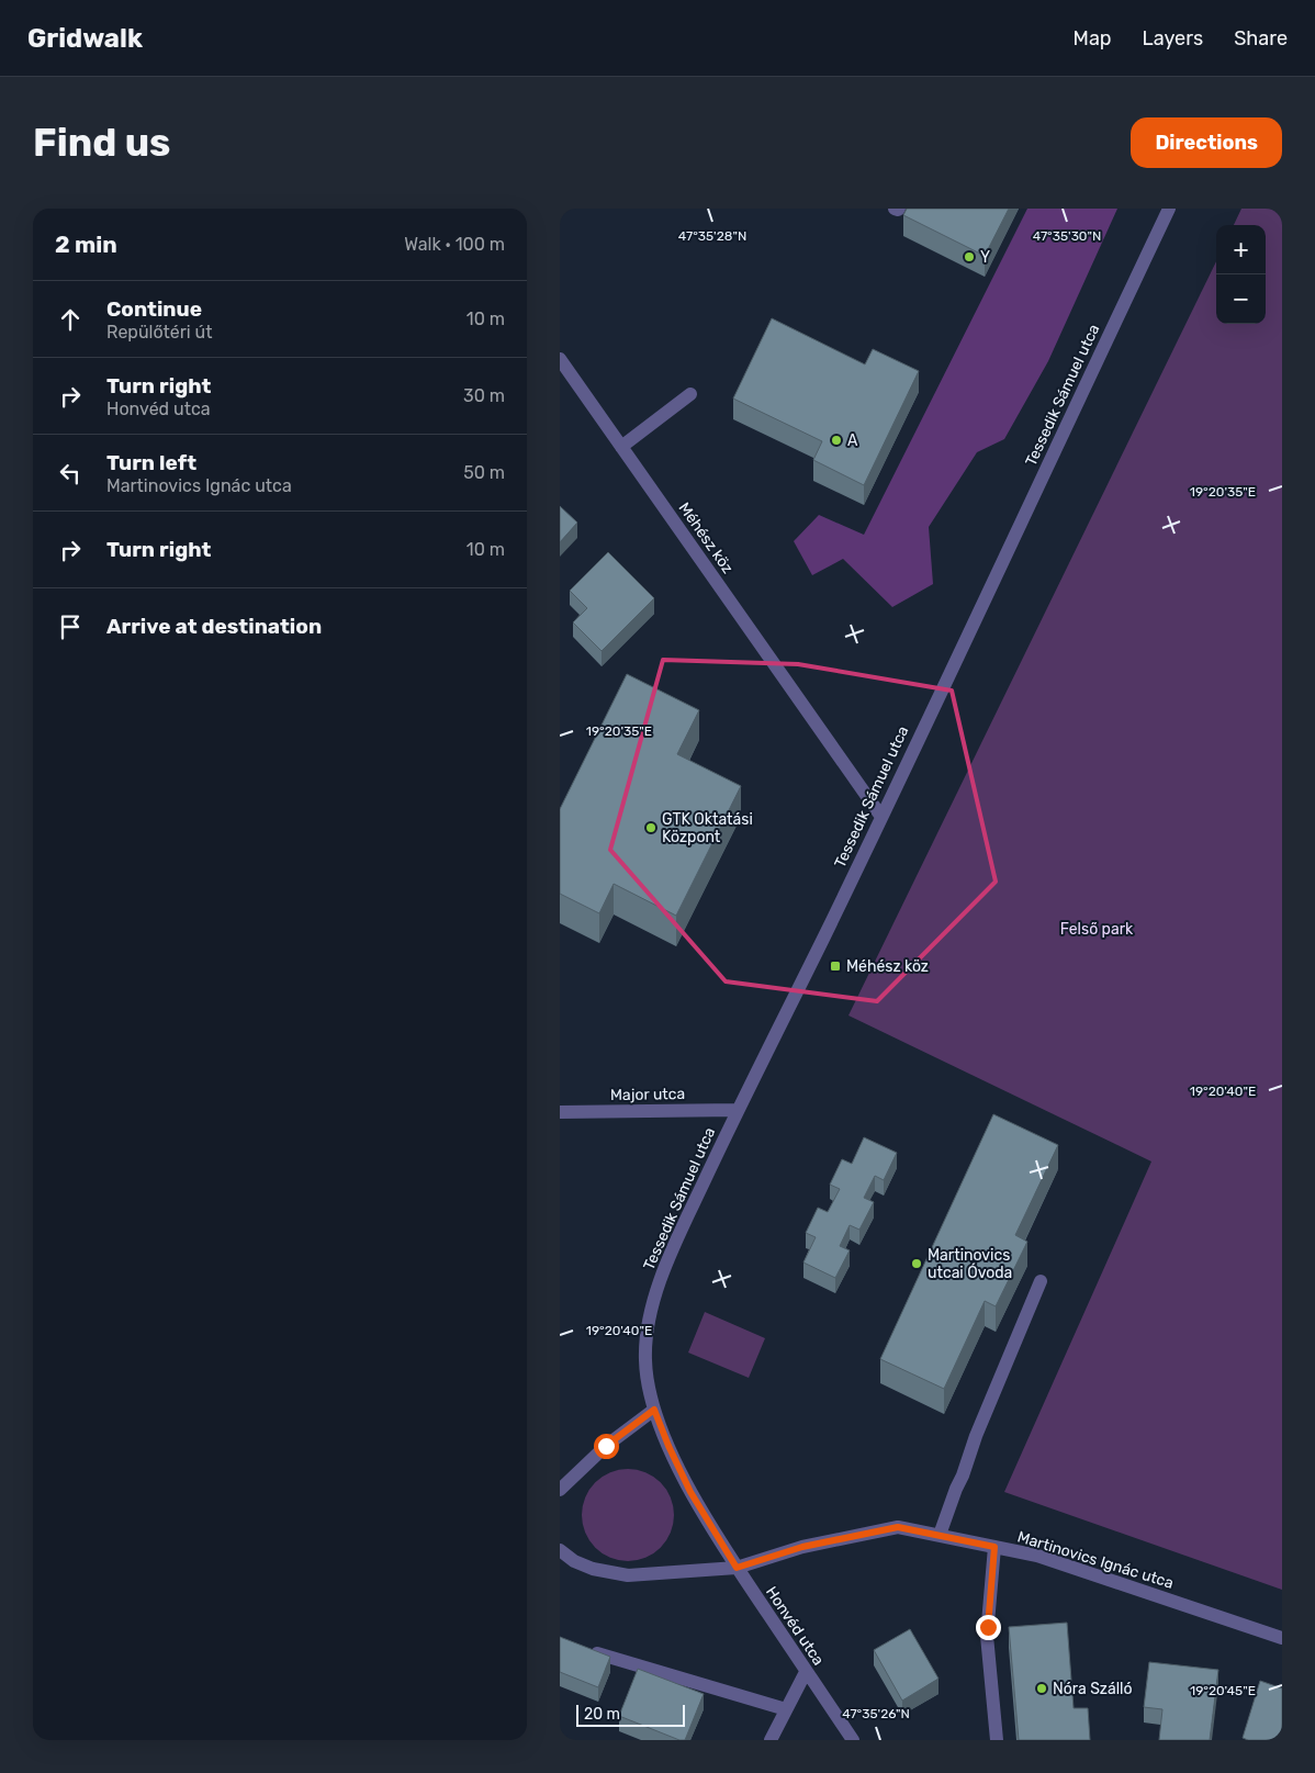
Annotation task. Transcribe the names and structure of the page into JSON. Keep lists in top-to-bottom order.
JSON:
{
  "streets": {
    "street": [
      "Tessedik Sámuel utca",
      "Méhész köz",
      "Major utca",
      "Martinovics Ignác utca",
      "Honvéd utca"
    ]
  },
  "crossings": [
    ["Tessedik Sámuel utca", "Méhész köz"],
    ["Tessedik Sámuel utca", "Major utca"],
    ["Tessedik Sámuel utca", "Honvéd utca"],
    ["Martinovics Ignác utca", "Honvéd utca"]
  ],
  "parks": ["Felső park"],
  "places": {
    "other": [
      "Y",
      "A",
      "GTK Oktatási Központ",
      "Martinovics utcai Óvoda",
      "Nóra Szálló"
    ],
    "transit": ["Méhész köz"]
  },
  "scale_bar": "20 m",
  "page": {
    "header": "Gridwalk",
    "nav": ["Map", "Layers", "Share"],
    "buttons": "Directions",
    "title": "Find us",
    "heading": ["2 min", "Walk · 100 m"],
    "map_buttons": ["+", "−"],
    "list": [
      ["Continue", "Repülőtéri út", "10 m"],
      ["Turn right", "Honvéd utca", "30 m"],
      ["Turn left", "Martinovics Ignác utca", "50 m"],
      ["Turn right", "10 m"],
      "Arrive at destination"
    ],
    "scale": "20 m"
  },
  "coordinates": [
    "47°35'28\"N",
    "47°35'30\"N",
    "19°20'35\"E",
    "19°20'40\"E",
    "19°20'45\"E",
    "47°35'26\"N"
  ]
}
